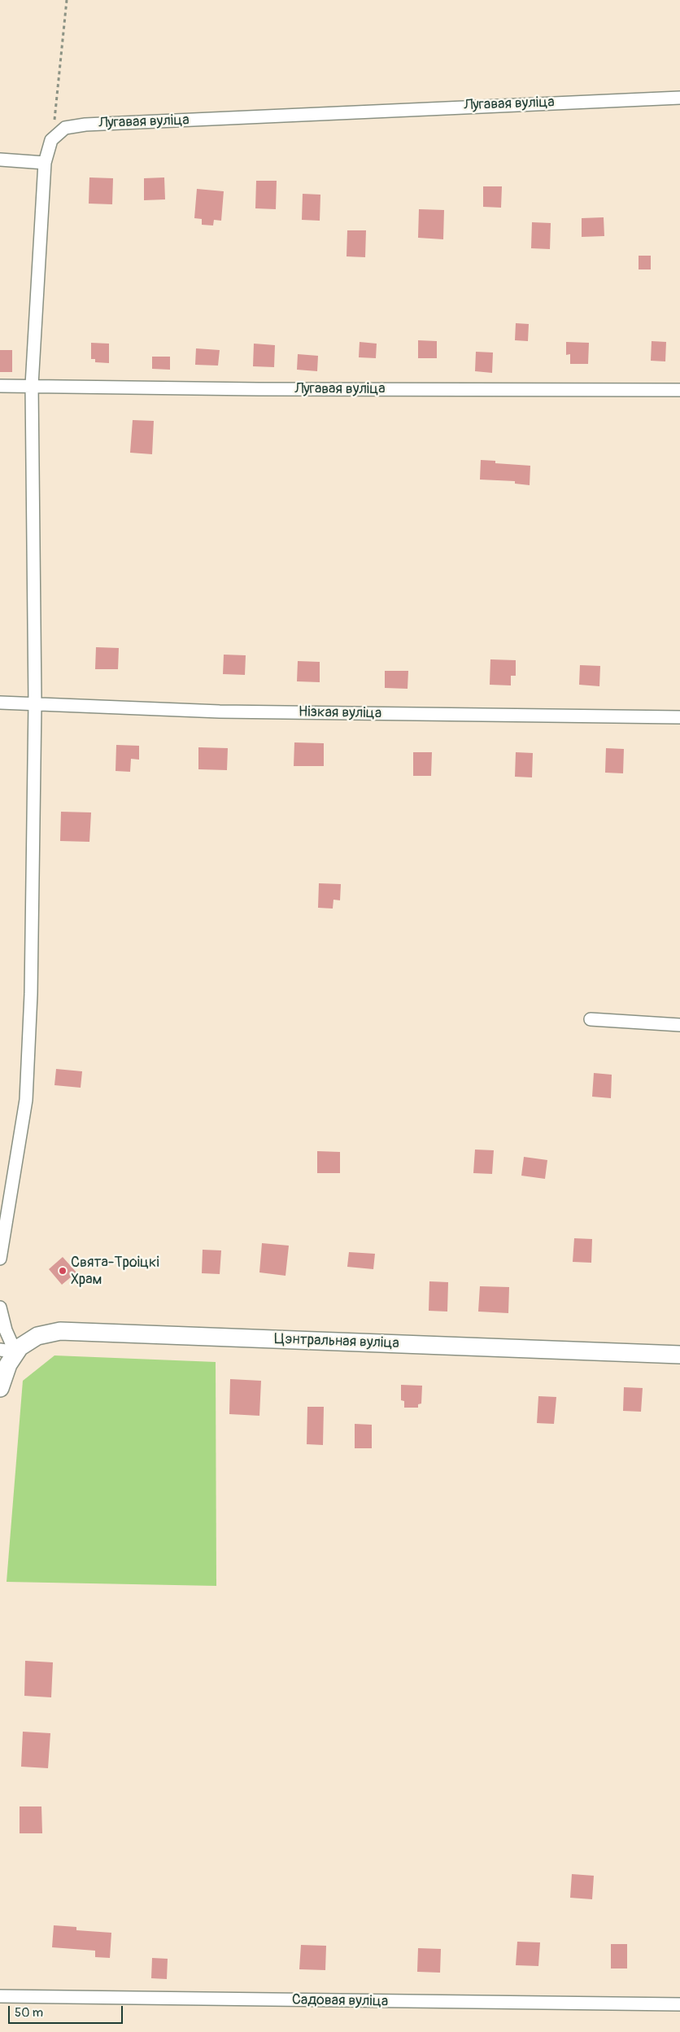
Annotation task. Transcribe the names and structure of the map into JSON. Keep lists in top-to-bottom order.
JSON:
{
  "streets": {
    "main road": ["Цэнтральная вуліца"],
    "street": ["Лугавая вуліца", "Нізкая вуліца", "Садовая вуліца"]
  },
  "places": ["Свята-Троіцкі Храм"],
  "scale_bar": "50 m"
}
